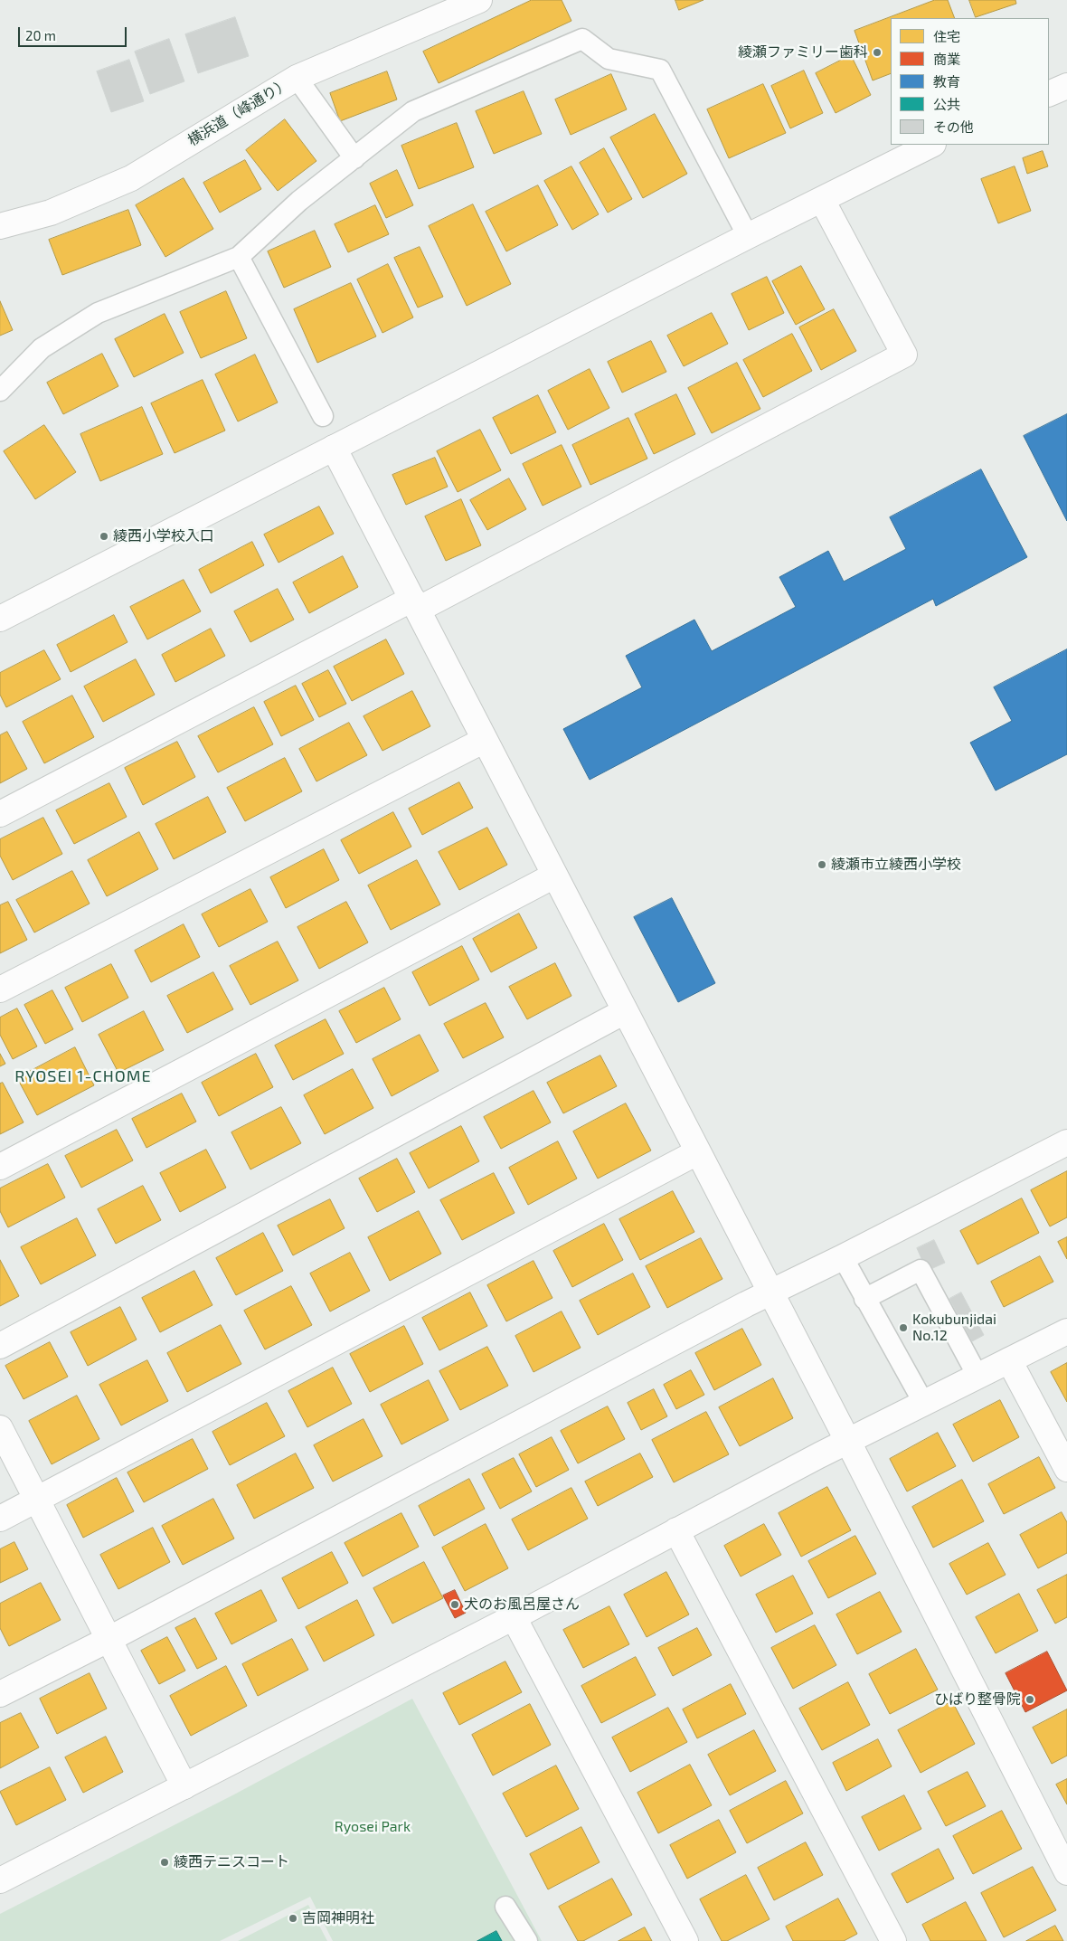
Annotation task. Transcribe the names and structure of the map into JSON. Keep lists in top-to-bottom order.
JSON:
{
  "streets": {
    "street": ["横浜道（峰通り）"]
  },
  "districts": ["RYOSEI 1-CHOME"],
  "parks": ["Ryosei Park"],
  "places": [
    "綾瀬ファミリー歯科",
    "綾西小学校入口",
    "綾瀬市立綾西小学校",
    "Kokubunjidai No.12",
    "犬のお風呂屋さん",
    "ひばり整骨院",
    "綾西テニスコート",
    "吉岡神明社"
  ],
  "legend": [
    "住宅",
    "商業",
    "教育",
    "公共",
    "その他"
  ],
  "scale_bar": "20 m"
}
